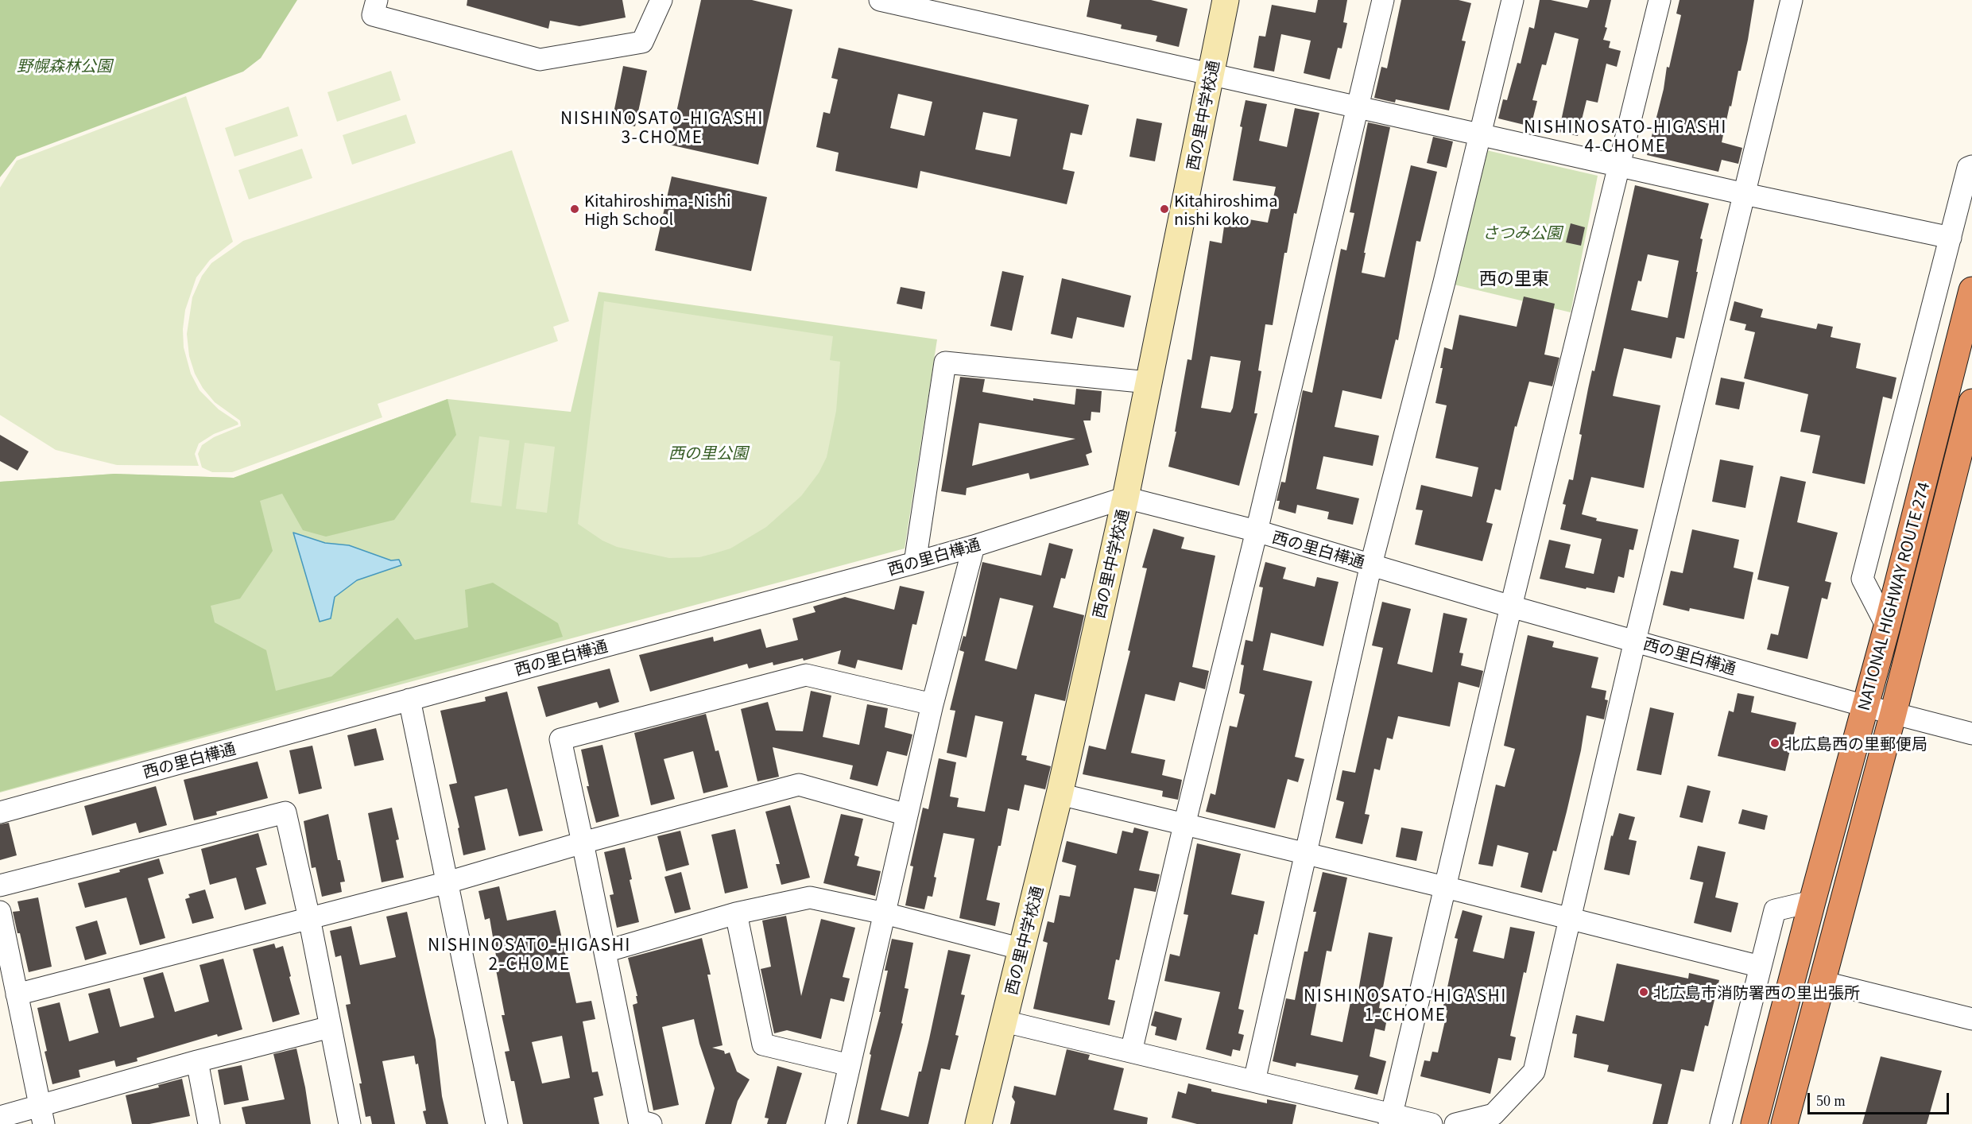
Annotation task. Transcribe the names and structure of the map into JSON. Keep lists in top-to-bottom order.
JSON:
{
  "streets": {
    "highway": ["NATIONAL HIGHWAY ROUTE 274"],
    "street": ["西の里中学校通", "西の里白樺通"]
  },
  "crossings": [
    ["西の里中学校通", "西の里白樺通"],
    ["西の里白樺通", "NATIONAL HIGHWAY ROUTE 274"]
  ],
  "districts": [
    "NISHINOSATO-HIGASHI 3-CHOME",
    "NISHINOSATO-HIGASHI 4-CHOME",
    "西の里東",
    "NISHINOSATO-HIGASHI 2-CHOME",
    "NISHINOSATO-HIGASHI 1-CHOME"
  ],
  "parks": ["野幌森林公園", "さつみ公園", "西の里公園"],
  "places": [
    "Kitahiroshima-Nishi High School",
    "Kitahiroshima nishi koko",
    "北広島西の里郵便局",
    "北広島市消防署西の里出張所"
  ],
  "scale_bar": "50 m"
}
